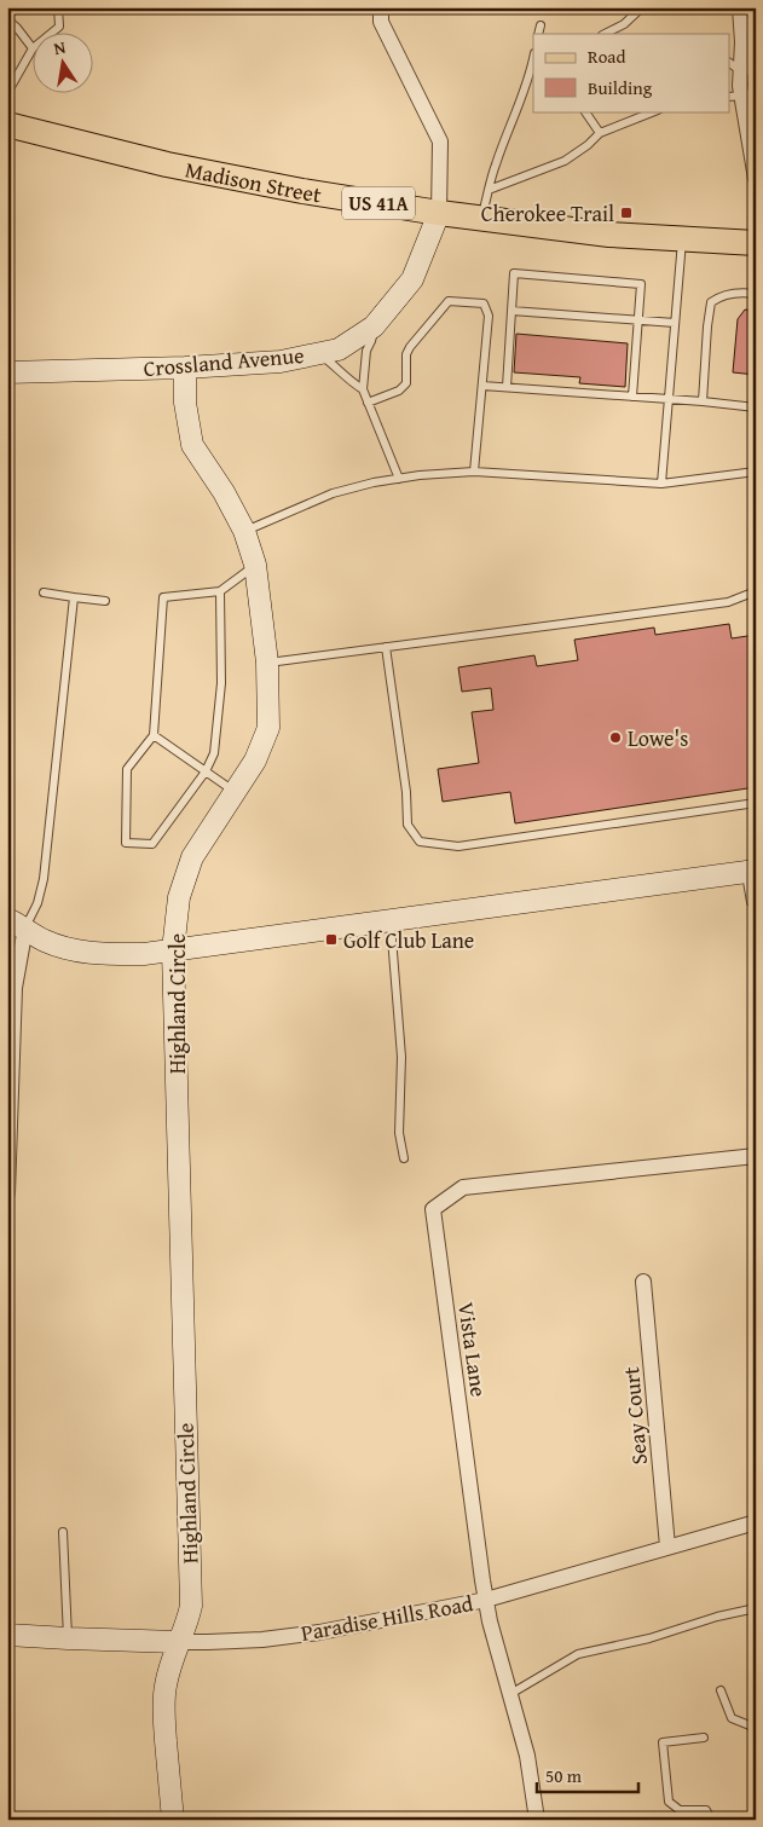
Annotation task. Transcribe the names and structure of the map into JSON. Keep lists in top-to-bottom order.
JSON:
{
  "streets": {
    "main road": ["Madison Street", "US 41A"],
    "street": [
      "Crossland Avenue",
      "Highland Circle",
      "Vista Lane",
      "Seay Court",
      "Paradise Hills Road"
    ]
  },
  "crossings": [
    ["Madison Street", "Crossland Avenue"],
    ["Crossland Avenue", "Highland Circle"],
    ["Highland Circle", "Paradise Hills Road"],
    ["Vista Lane", "Paradise Hills Road"],
    ["Seay Court", "Paradise Hills Road"]
  ],
  "places": {
    "transit": ["Cherokee Trail", "Golf Club Lane"],
    "other": ["Lowe's"]
  },
  "legend": ["Road", "Building"],
  "scale_bar": "50 m",
  "north": "top"
}
